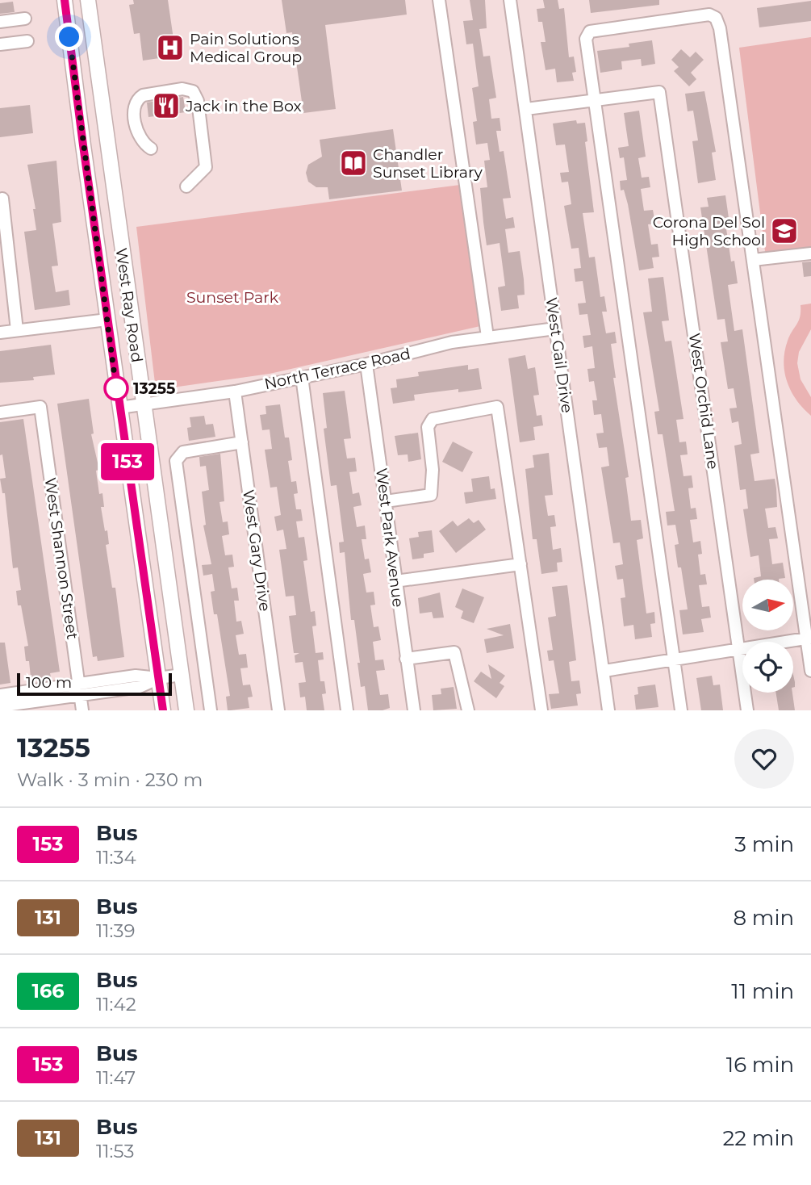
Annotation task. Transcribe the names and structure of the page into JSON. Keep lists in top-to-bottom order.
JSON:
{
  "streets": {
    "main road": ["West Ray Road"],
    "street": [
      "West Gail Drive",
      "North Terrace Road",
      "West Orchid Lane",
      "West Park Avenue",
      "West Gary Drive",
      "West Shannon Street"
    ]
  },
  "crossings": [
    ["West Ray Road", "North Terrace Road"],
    ["West Gail Drive", "North Terrace Road"],
    ["North Terrace Road", "West Park Avenue"],
    ["North Terrace Road", "West Gary Drive"]
  ],
  "parks": ["Sunset Park"],
  "places": {
    "hospital": ["Pain Solutions Medical Group"],
    "restaurant": ["Jack in the Box"],
    "library": ["Chandler Sunset Library"],
    "school or university": ["Corona Del Sol High School"],
    "other": ["13255"]
  },
  "lines": ["bus line 153"],
  "scale_bar": "100 m",
  "north": "right",
  "page": {
    "on_map": "153",
    "scale": "100 m",
    "heading": ["13255", "Walk · 3 min · 230 m"],
    "list": [
      {
        "mark": "153",
        "name": "Bus",
        "note": "11:34",
        "value": "3 min"
      },
      {
        "mark": "131",
        "name": "Bus",
        "note": "11:39",
        "value": "8 min"
      },
      {
        "mark": "166",
        "name": "Bus",
        "note": "11:42",
        "value": "11 min"
      },
      {
        "mark": "153",
        "name": "Bus",
        "note": "11:47",
        "value": "16 min"
      },
      {
        "mark": "131",
        "name": "Bus",
        "note": "11:53",
        "value": "22 min"
      }
    ]
  }
}
